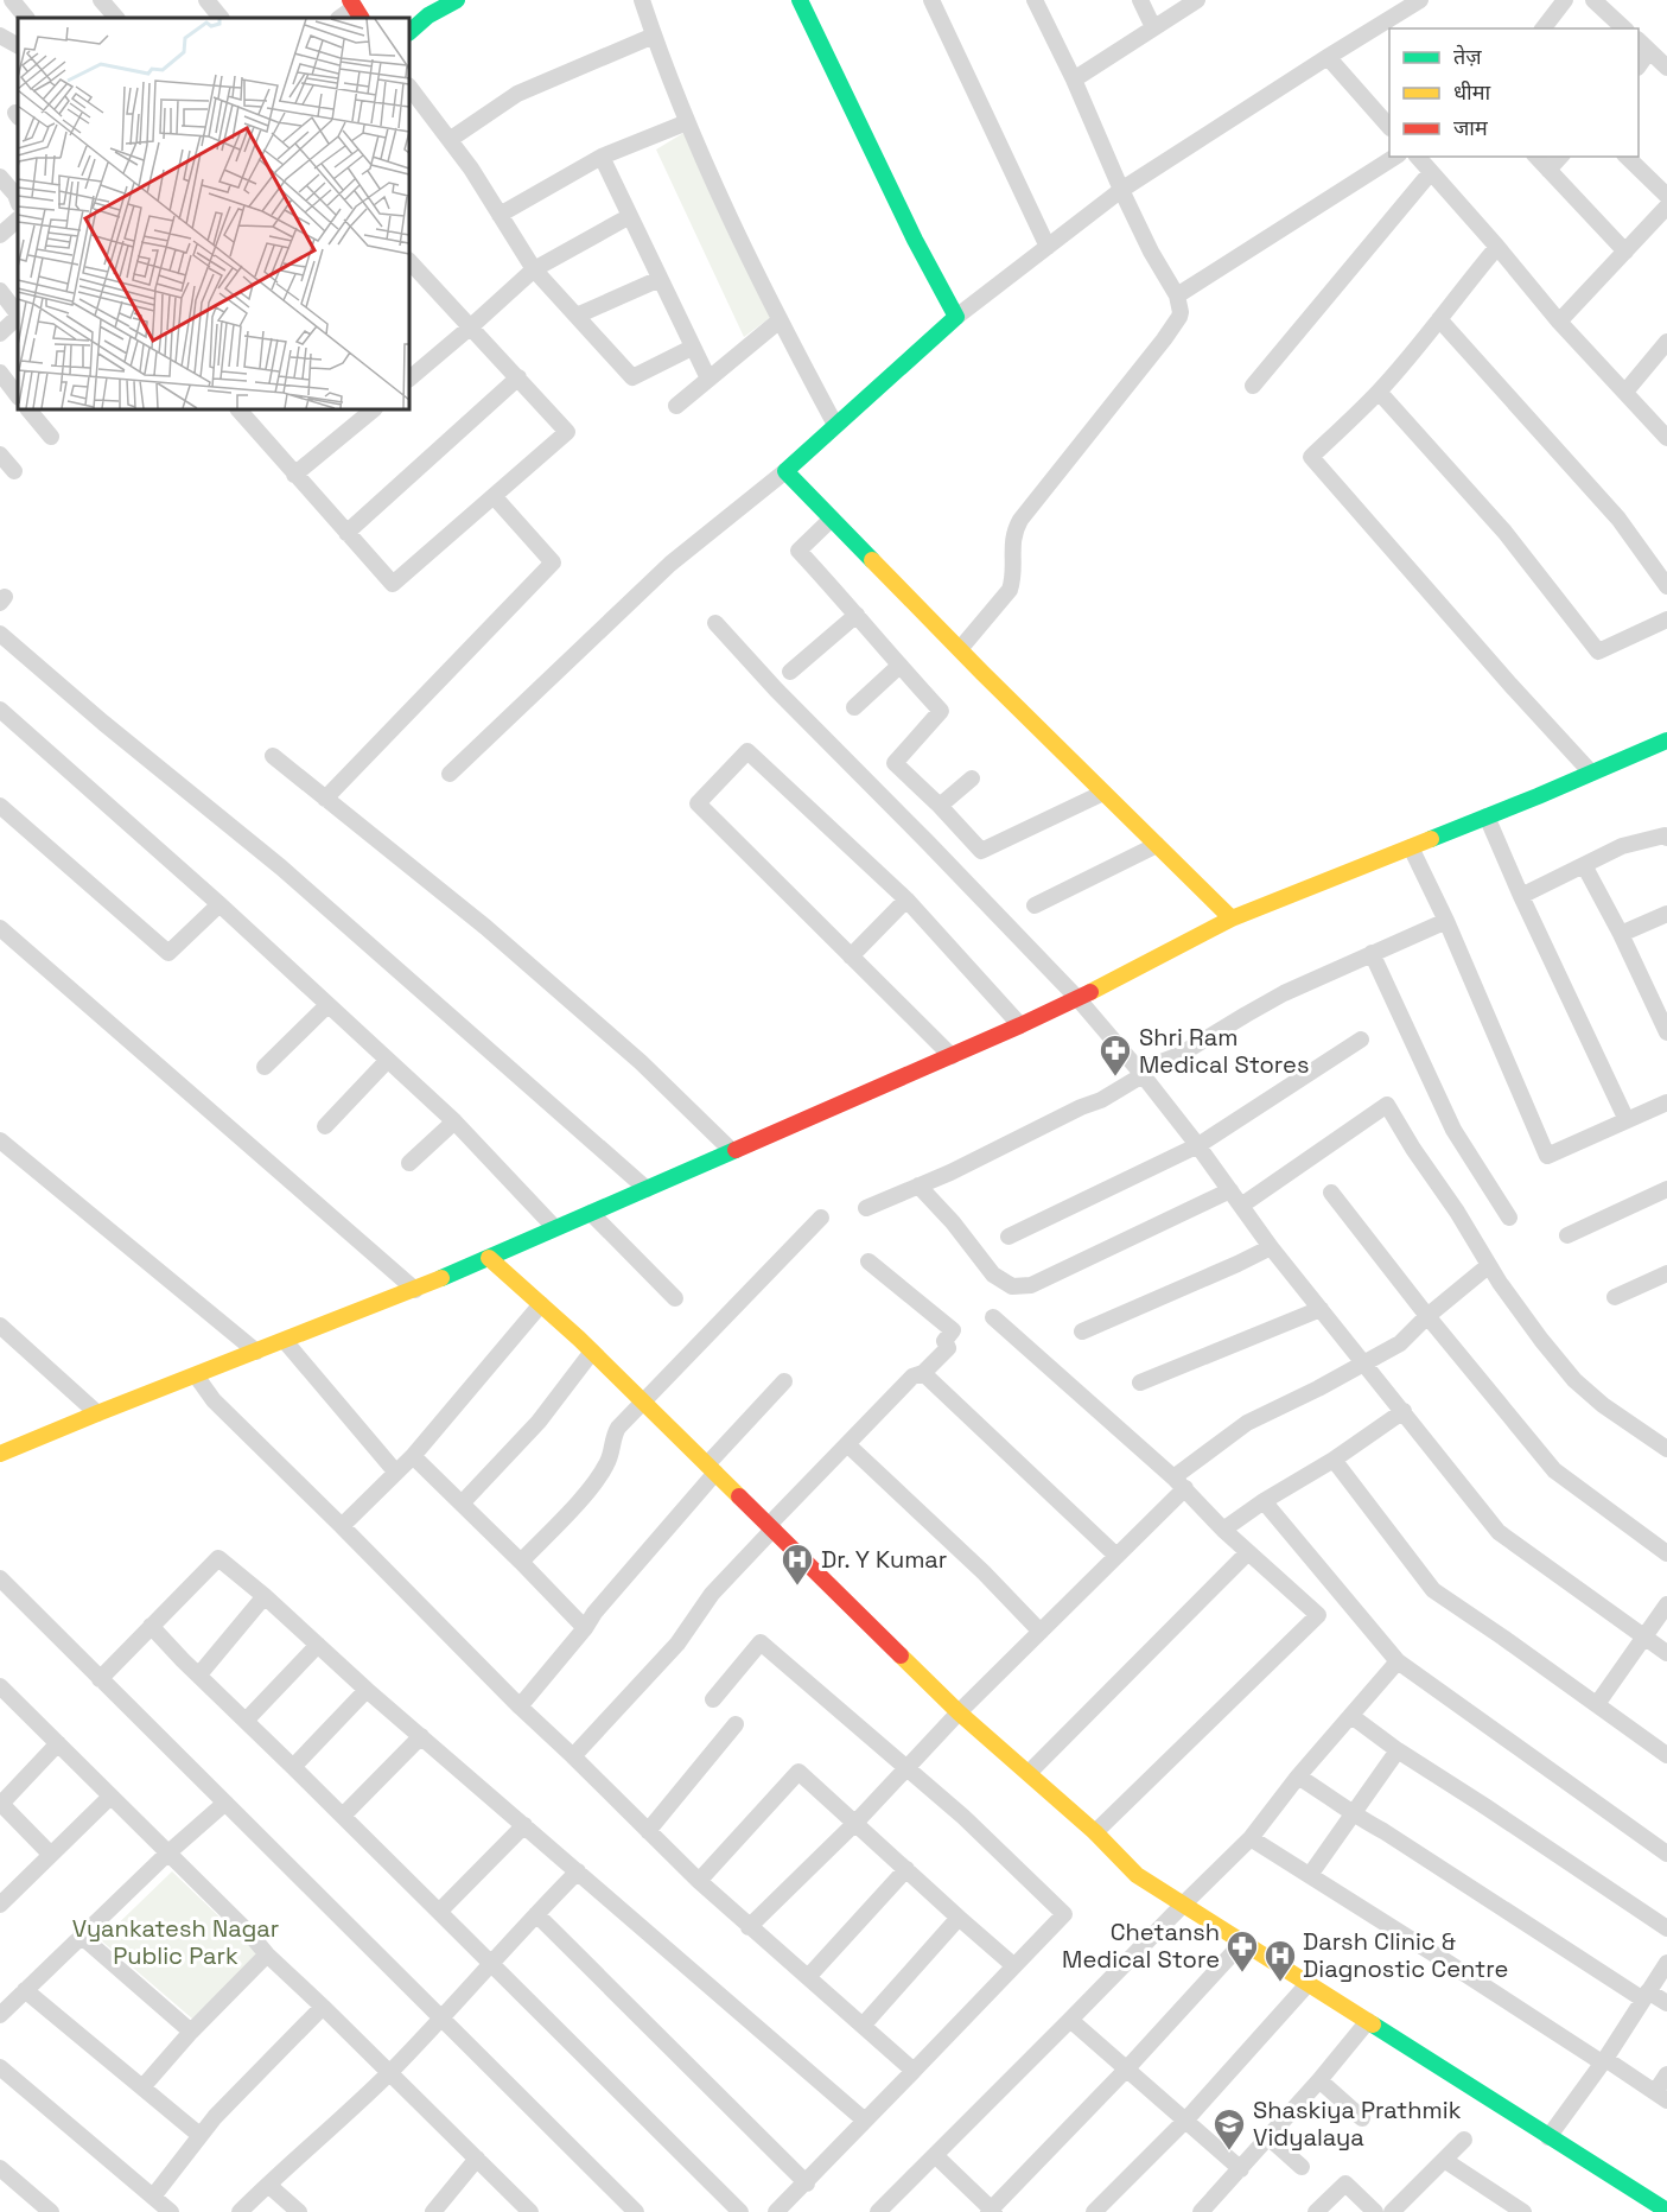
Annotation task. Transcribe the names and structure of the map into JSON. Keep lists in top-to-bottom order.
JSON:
{
  "parks": ["Vyankatesh Nagar Public Park"],
  "places": {
    "pharmacy": ["Shri Ram Medical Stores", "Chetansh Medical Store"],
    "hospital": ["Dr. Y Kumar", "Darsh Clinic & Diagnostic Centre"],
    "school or university": ["Shaskiya Prathmik Vidyalaya"]
  },
  "legend": ["तेज़", "धीमा", "जाम"]
}
